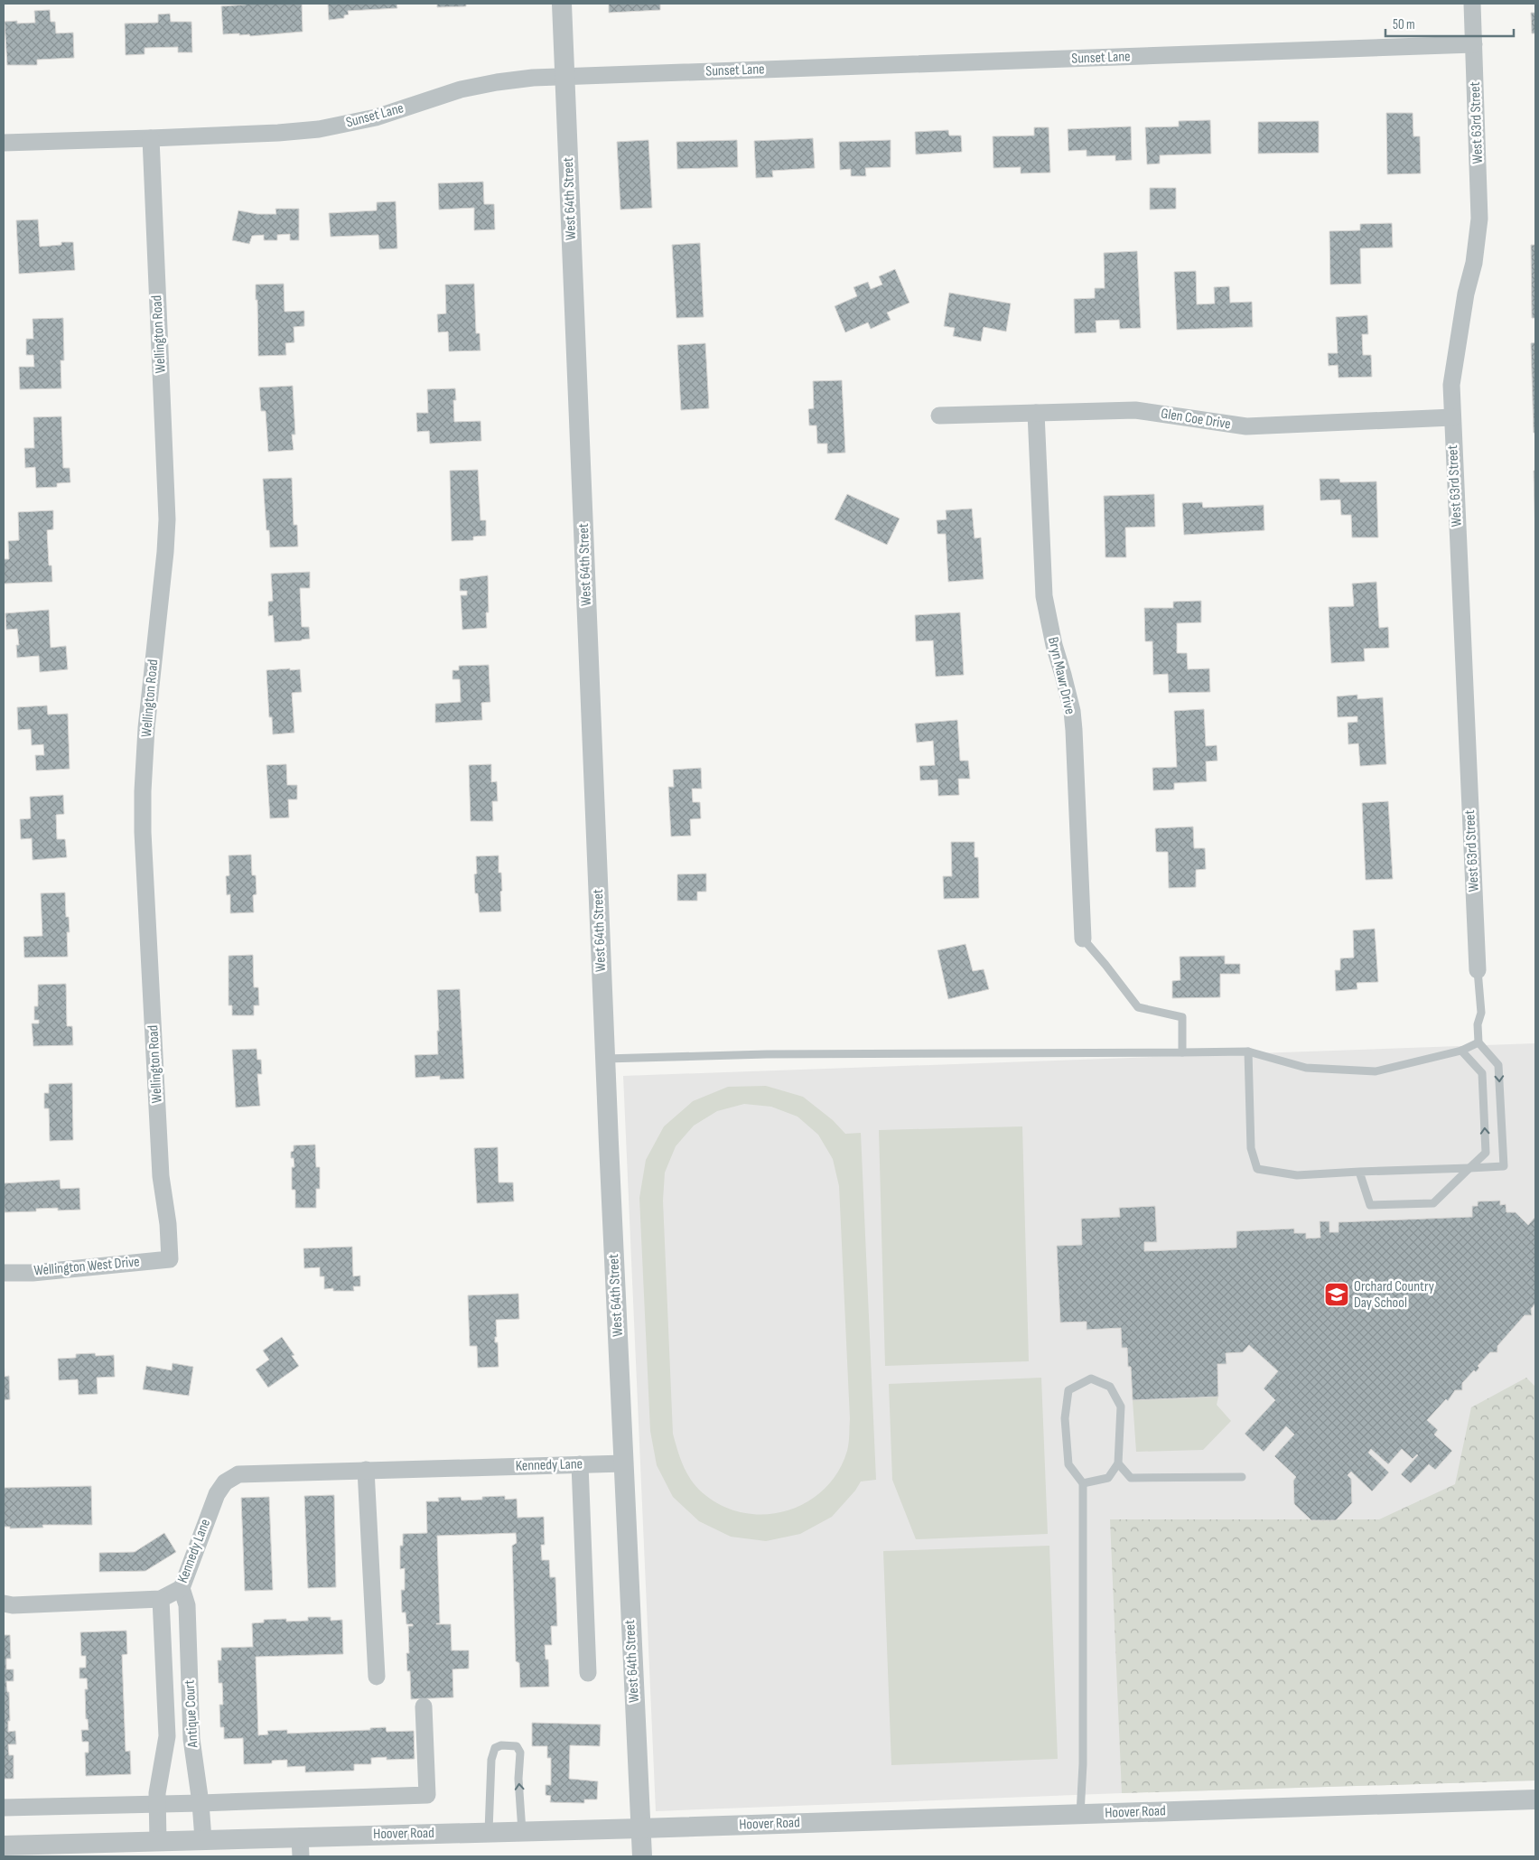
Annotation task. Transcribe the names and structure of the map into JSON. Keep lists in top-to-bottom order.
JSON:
{
  "streets": {
    "street": [
      "Sunset Lane",
      "West 63rd Street",
      "West 64th Street",
      "Wellington Road",
      "Glen Coe Drive",
      "Bryn Mawr Drive",
      "Wellington West Drive",
      "Kennedy Lane",
      "Antique Court",
      "Hoover Road"
    ]
  },
  "crossings": [
    ["Sunset Lane", "West 63rd Street"],
    ["Sunset Lane", "West 64th Street"],
    ["Sunset Lane", "Wellington Road"],
    ["West 63rd Street", "Glen Coe Drive"],
    ["West 64th Street", "Kennedy Lane"],
    ["West 64th Street", "Hoover Road"],
    ["Wellington Road", "Wellington West Drive"],
    ["Glen Coe Drive", "Bryn Mawr Drive"],
    ["Kennedy Lane", "Antique Court"],
    ["Antique Court", "Hoover Road"]
  ],
  "places": {
    "school or university": ["Orchard Country Day School"]
  },
  "scale_bar": "50 m"
}
